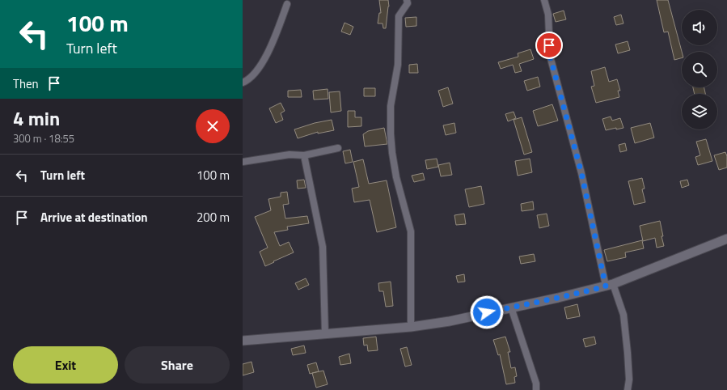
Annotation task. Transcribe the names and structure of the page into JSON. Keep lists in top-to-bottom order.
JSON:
{
  "page": {
    "turn": ["100 m", "Turn left"],
    "then": "Then",
    "heading": ["4 min", "300 m · 18:55"],
    "list": [
      {
        "name": "Turn left",
        "value": "100 m"
      },
      {
        "name": "Arrive at destination",
        "value": "200 m"
      }
    ],
    "buttons": ["Exit", "Share"]
  }
}
